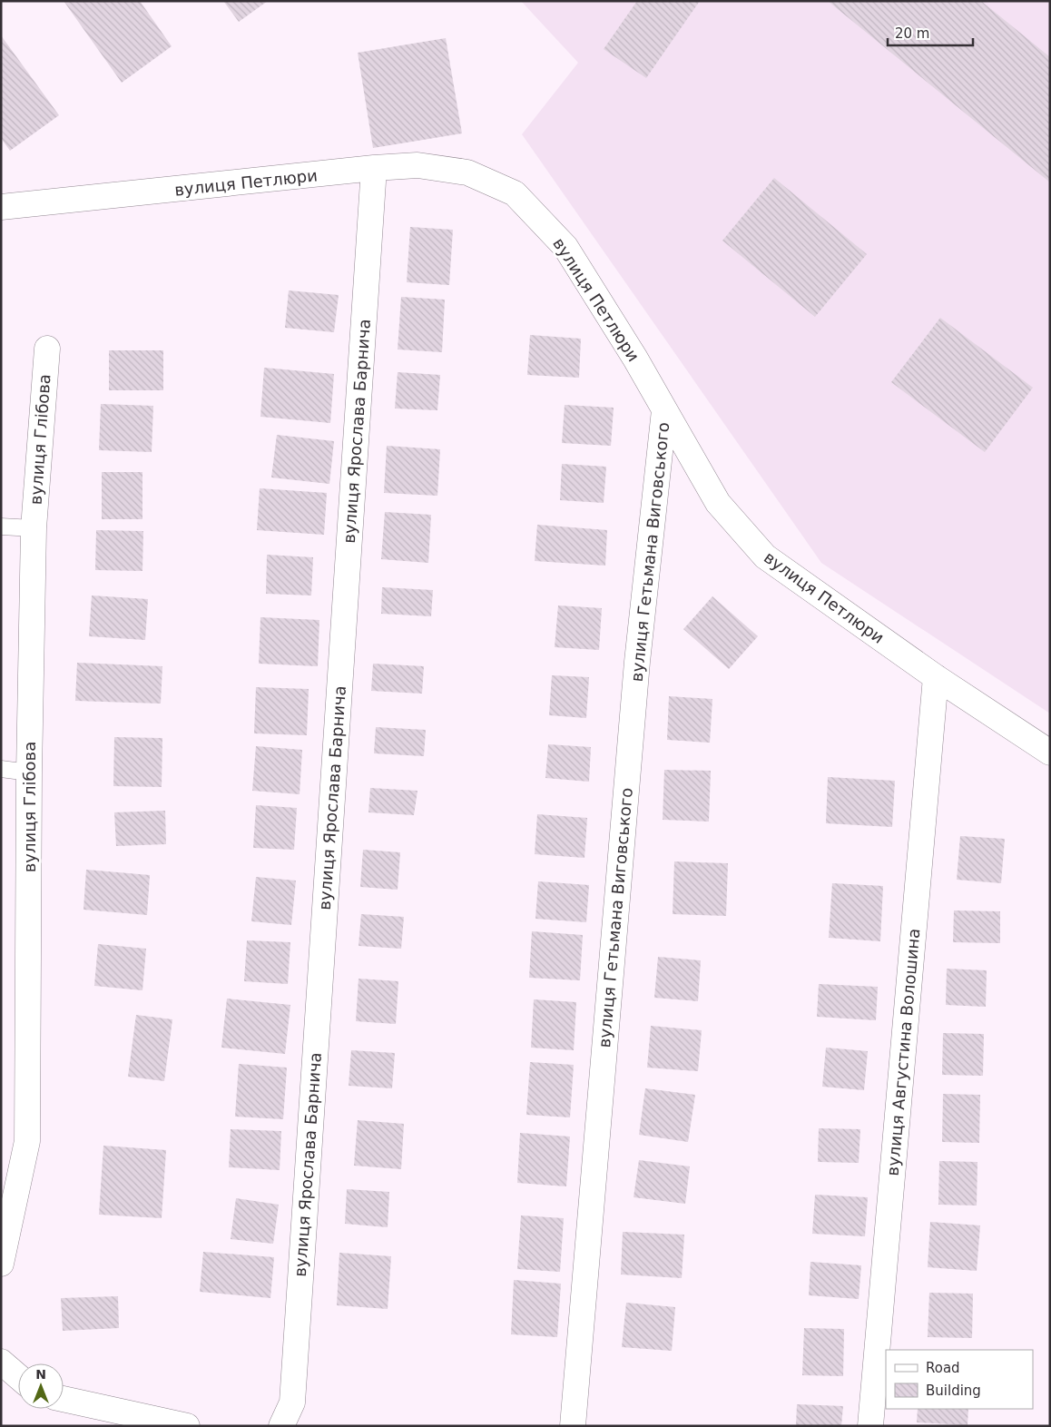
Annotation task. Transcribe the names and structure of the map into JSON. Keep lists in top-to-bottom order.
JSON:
{
  "streets": {
    "street": [
      "вулиця Петлюри",
      "вулиця Ярослава Барнича",
      "вулиця Глібова",
      "вулиця Гетьмана Виговського",
      "вулиця Августина Волошина"
    ]
  },
  "crossings": [
    ["вулиця Петлюри", "вулиця Ярослава Барнича"],
    ["вулиця Петлюри", "вулиця Гетьмана Виговського"],
    ["вулиця Петлюри", "вулиця Августина Волошина"]
  ],
  "legend": ["Road", "Building"],
  "scale_bar": "20 m",
  "north": "top"
}
